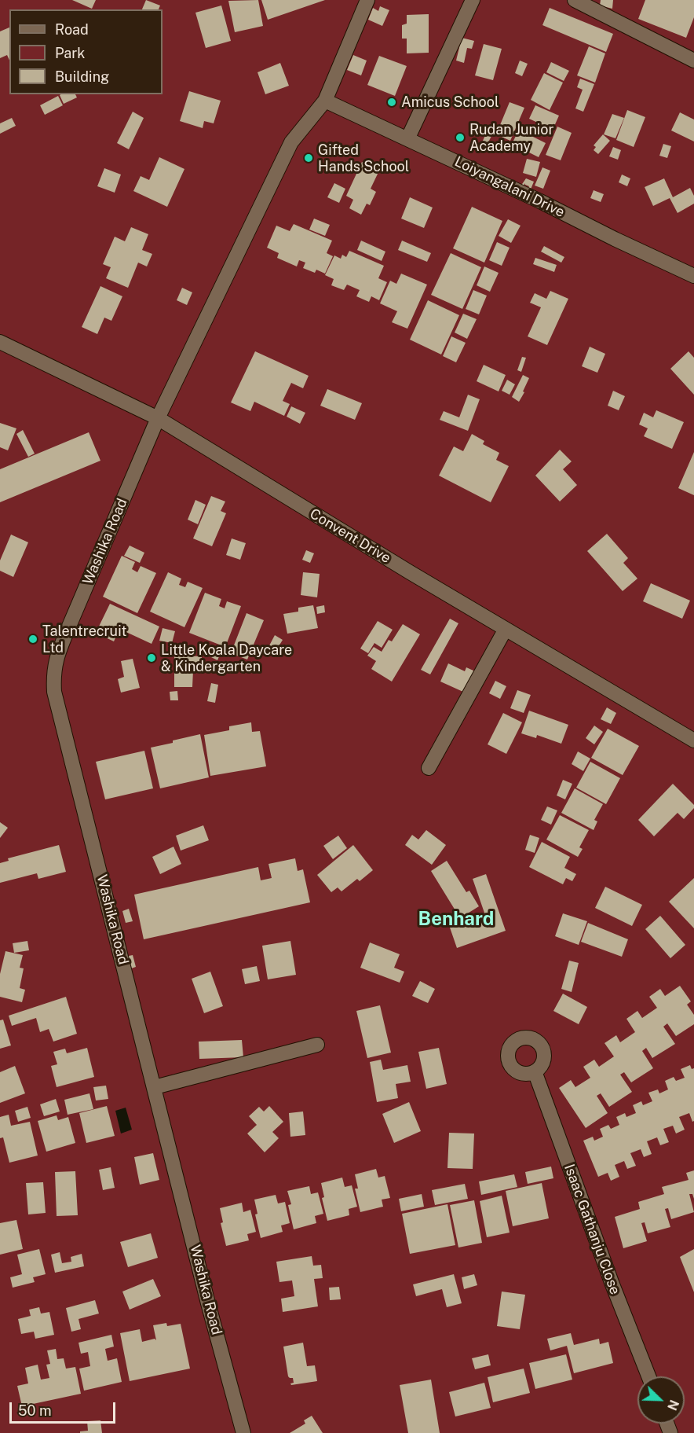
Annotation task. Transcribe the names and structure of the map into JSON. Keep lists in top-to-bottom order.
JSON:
{
  "streets": {
    "street": [
      "Loiyangalani Drive",
      "Convent Drive",
      "Washika Road",
      "Isaac Gathanju Close"
    ]
  },
  "crossings": [
    ["Convent Drive", "Washika Road"]
  ],
  "districts": ["Benhard"],
  "places": [
    "Amicus School",
    "Rudan Junior Academy",
    "Gifted Hands School",
    "Talentrecruit Ltd",
    "Little Koala Daycare & Kindergarten"
  ],
  "legend": ["Road", "Park", "Building"],
  "scale_bar": "50 m",
  "north": "bottom right"
}
